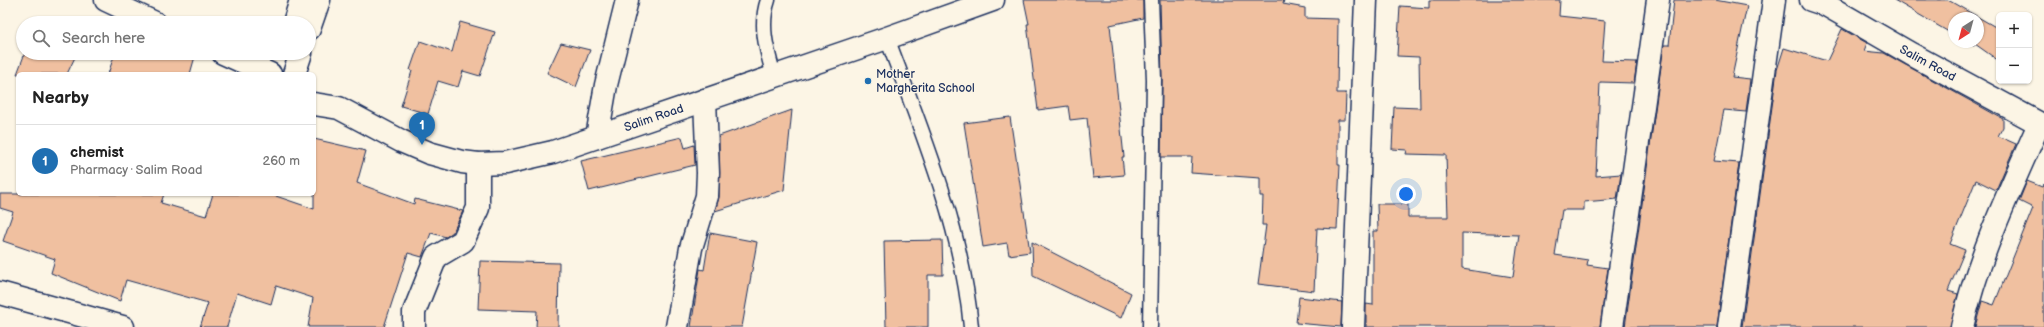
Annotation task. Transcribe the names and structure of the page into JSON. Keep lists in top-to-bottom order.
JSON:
{
  "streets": {
    "street": ["Salim Road"]
  },
  "places": ["Mother Margherita School"],
  "north": "bottom left",
  "page": {
    "map_buttons": ["+", "−"],
    "search": "Search here",
    "heading": "Nearby",
    "pins": "1",
    "list": [
      {
        "mark": "1",
        "name": "chemist",
        "note": "Pharmacy · Salim Road",
        "value": "260 m"
      }
    ]
  }
}
